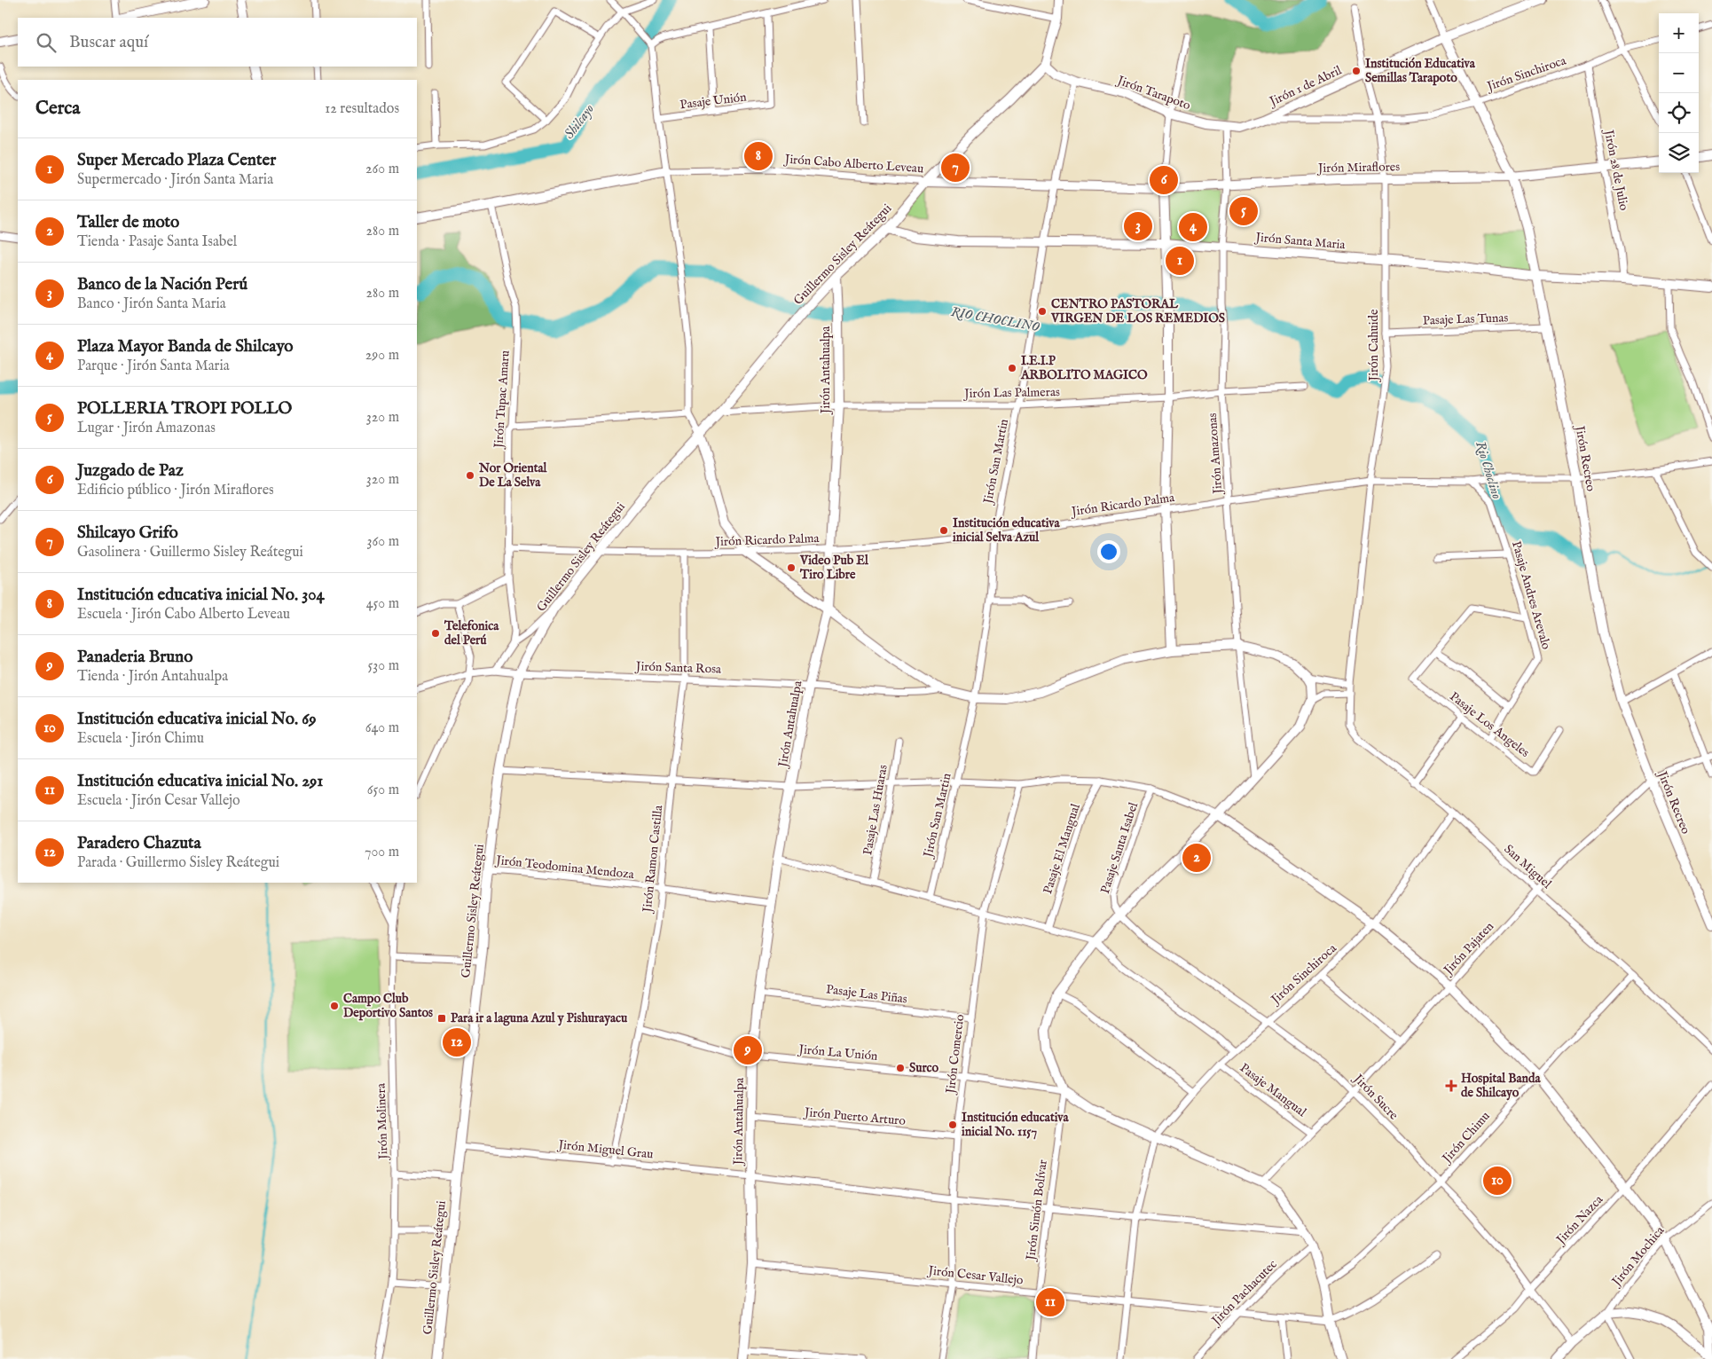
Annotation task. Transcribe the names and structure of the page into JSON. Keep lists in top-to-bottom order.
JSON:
{
  "streets": {
    "street": [
      "Jirón Sinchiroca",
      "Jirón 1 de Abril",
      "Jirón Tarapoto",
      "Pasaje Unión",
      "Jirón Cabo Alberto Leveau",
      "Jirón Miraflores",
      "Jirón 28 de Julio",
      "Jirón Santa Maria",
      "Guillermo Sisley Reátegui",
      "Pasaje Las Tunas",
      "Jirón Cahuide",
      "Jirón Antahualpa",
      "Jirón Las Palmeras",
      "Jirón Tupac Amaru",
      "Jirón Amazonas",
      "Jirón Recreo",
      "Jirón San Martin",
      "Jirón Ricardo Palma",
      "Pasaje Andres Arevalo",
      "Jirón Santa Rosa",
      "Pasaje Los Angeles",
      "Pasaje Las Huaras",
      "Pasaje Santa Isabel",
      "Pasaje El Mangual",
      "Jirón Ramon Castilla",
      "San Miguel",
      "Jirón Teodomina Mendoza",
      "Jirón Pajaten",
      "Pasaje Las Piñas",
      "Jirón La Unión",
      "Jirón Comercio",
      "Pasaje Mangual",
      "Jirón Sucre",
      "Jirón Puerto Arturo",
      "Jirón Molinera",
      "Jirón Chimu",
      "Jirón Miguel Grau",
      "Jirón Simón Bolívar",
      "Jirón Nazca",
      "Jirón Mochica",
      "Jirón Cesar Vallejo",
      "Jirón Pachacutec"
    ]
  },
  "crossings": [
    ["Jirón Sinchiroca", "Jirón 1 de Abril"],
    ["Jirón Sinchiroca", "Jirón 28 de Julio"],
    ["Jirón Sinchiroca", "Jirón Cahuide"],
    ["Jirón Sinchiroca", "Jirón Recreo"],
    ["Jirón Sinchiroca", "San Miguel"],
    ["Jirón Sinchiroca", "Pasaje Mangual"],
    ["Jirón Sinchiroca", "Jirón Sucre"],
    ["Jirón 1 de Abril", "Jirón Tarapoto"],
    ["Jirón 1 de Abril", "Jirón Cahuide"],
    ["Jirón 1 de Abril", "Jirón Amazonas"],
    ["Jirón 1 de Abril", "Jirón Recreo"],
    ["Jirón Tarapoto", "Guillermo Sisley Reátegui"],
    ["Jirón Tarapoto", "Jirón Amazonas"],
    ["Jirón Tarapoto", "Jirón San Martin"],
    ["Jirón Cabo Alberto Leveau", "Jirón Miraflores"],
    ["Jirón Cabo Alberto Leveau", "Guillermo Sisley Reátegui"],
    ["Jirón Cabo Alberto Leveau", "Jirón Tupac Amaru"],
    ["Jirón Cabo Alberto Leveau", "Jirón San Martin"],
    ["Jirón Miraflores", "Jirón 28 de Julio"],
    ["Jirón Miraflores", "Jirón Cahuide"],
    ["Jirón Miraflores", "Jirón Amazonas"],
    ["Jirón Miraflores", "Jirón Recreo"],
    ["Jirón Miraflores", "Jirón San Martin"],
    ["Jirón 28 de Julio", "Jirón Santa Maria"],
    ["Jirón Santa Maria", "Guillermo Sisley Reátegui"],
    ["Jirón Santa Maria", "Jirón Cahuide"],
    ["Jirón Santa Maria", "Jirón Amazonas"],
    ["Jirón Santa Maria", "Jirón Recreo"],
    ["Jirón Santa Maria", "Jirón San Martin"],
    ["Guillermo Sisley Reátegui", "Jirón Antahualpa"],
    ["Guillermo Sisley Reátegui", "Jirón Las Palmeras"],
    ["Guillermo Sisley Reátegui", "Jirón Ricardo Palma"],
    ["Guillermo Sisley Reátegui", "Jirón Santa Rosa"],
    ["Guillermo Sisley Reátegui", "Jirón Teodomina Mendoza"],
    ["Guillermo Sisley Reátegui", "Jirón Miguel Grau"],
    ["Pasaje Las Tunas", "Jirón Cahuide"],
    ["Pasaje Las Tunas", "Jirón Recreo"],
    ["Jirón Cahuide", "Jirón Ricardo Palma"],
    ["Jirón Cahuide", "San Miguel"],
    ["Jirón Antahualpa", "Jirón Las Palmeras"],
    ["Jirón Antahualpa", "Jirón Ricardo Palma"],
    ["Jirón Antahualpa", "Jirón Santa Rosa"],
    ["Jirón Antahualpa", "Jirón Teodomina Mendoza"],
    ["Jirón Antahualpa", "Pasaje Las Piñas"],
    ["Jirón Antahualpa", "Jirón La Unión"],
    ["Jirón Antahualpa", "Jirón Puerto Arturo"],
    ["Jirón Antahualpa", "Jirón Miguel Grau"],
    ["Jirón Antahualpa", "Jirón Cesar Vallejo"],
    ["Jirón Las Palmeras", "Jirón Amazonas"],
    ["Jirón Las Palmeras", "Jirón San Martin"],
    ["Jirón Tupac Amaru", "Jirón Ricardo Palma"],
    ["Jirón Amazonas", "Jirón Ricardo Palma"],
    ["Jirón Recreo", "Jirón Ricardo Palma"],
    ["Jirón Recreo", "Jirón Pajaten"],
    ["Jirón San Martin", "Jirón Ricardo Palma"],
    ["Jirón Ricardo Palma", "Pasaje Andres Arevalo"],
    ["Jirón Ricardo Palma", "Jirón Ramon Castilla"],
    ["Pasaje Andres Arevalo", "Pasaje Los Angeles"],
    ["Jirón Santa Rosa", "Jirón Ramon Castilla"],
    ["Pasaje Santa Isabel", "Jirón Sucre"],
    ["Jirón Ramon Castilla", "Jirón Teodomina Mendoza"],
    ["Jirón Ramon Castilla", "Jirón La Unión"],
    ["Jirón Ramon Castilla", "Jirón Miguel Grau"],
    ["San Miguel", "Jirón Pajaten"],
    ["San Miguel", "Jirón Chimu"],
    ["Jirón Pajaten", "Pasaje Mangual"],
    ["Jirón Pajaten", "Jirón Sucre"],
    ["Pasaje Las Piñas", "Jirón Comercio"],
    ["Jirón La Unión", "Jirón Comercio"],
    ["Jirón La Unión", "Jirón Simón Bolívar"],
    ["Jirón Comercio", "Jirón Puerto Arturo"],
    ["Jirón Comercio", "Jirón Miguel Grau"],
    ["Jirón Comercio", "Jirón Cesar Vallejo"],
    ["Jirón Sucre", "Jirón Chimu"],
    ["Jirón Sucre", "Jirón Nazca"],
    ["Jirón Miguel Grau", "Jirón Simón Bolívar"],
    ["Jirón Simón Bolívar", "Jirón Cesar Vallejo"],
    ["Jirón Cesar Vallejo", "Jirón Pachacutec"]
  ],
  "water": ["Shilcayo", "RIO CHOCLINO", "Rio Choclino"],
  "places": {
    "other": [
      "Institución Educativa Semillas Tarapoto",
      "CENTRO PASTORAL VIRGEN DE LOS REMEDIOS",
      "I.E.I.P ARBOLITO MAGICO",
      "Nor Oriental De La Selva",
      "Institución educativa inicial Selva Azul",
      "Video Pub El Tiro Libre",
      "Telefonica del Perú",
      "Campo Club Deportivo Santos",
      "Surco",
      "Institución educativa inicial No. 1157"
    ],
    "transit": ["Para ir a laguna Azul y Pishurayacu"],
    "health": ["Hospital Banda de Shilcayo"]
  },
  "page": {
    "map_buttons": ["+", "−"],
    "search": "Buscar aquí",
    "heading": ["Cerca", "12 resultados"],
    "list": [
      {
        "mark": "1",
        "name": "Super Mercado Plaza Center",
        "note": "Supermercado · Jirón Santa Maria",
        "value": "260 m"
      },
      {
        "mark": "2",
        "name": "Taller de moto",
        "note": "Tienda · Pasaje Santa Isabel",
        "value": "280 m"
      },
      {
        "mark": "3",
        "name": "Banco de la Nación Perú",
        "note": "Banco · Jirón Santa Maria",
        "value": "280 m"
      },
      {
        "mark": "4",
        "name": "Plaza Mayor Banda de Shilcayo",
        "note": "Parque · Jirón Santa Maria",
        "value": "290 m"
      },
      {
        "mark": "5",
        "name": "POLLERIA TROPI POLLO",
        "note": "Lugar · Jirón Amazonas",
        "value": "320 m"
      },
      {
        "mark": "6",
        "name": "Juzgado de Paz",
        "note": "Edificio público · Jirón Miraflores",
        "value": "320 m"
      },
      {
        "mark": "7",
        "name": "Shilcayo Grifo",
        "note": "Gasolinera · Guillermo Sisley Reátegui",
        "value": "360 m"
      },
      {
        "mark": "8",
        "name": "Institución educativa inicial No. 304",
        "note": "Escuela · Jirón Cabo Alberto Leveau",
        "value": "450 m"
      },
      {
        "mark": "9",
        "name": "Panaderia Bruno",
        "note": "Tienda · Jirón Antahualpa",
        "value": "530 m"
      },
      {
        "mark": "10",
        "name": "Institución educativa inicial No. 69",
        "note": "Escuela · Jirón Chimu",
        "value": "640 m"
      },
      {
        "mark": "11",
        "name": "Institución educativa inicial No. 291",
        "note": "Escuela · Jirón Cesar Vallejo",
        "value": "650 m"
      },
      {
        "mark": "12",
        "name": "Paradero Chazuta",
        "note": "Parada · Guillermo Sisley Reátegui",
        "value": "700 m"
      }
    ],
    "pins": [
      "8",
      "7",
      "6",
      "5",
      "3",
      "4",
      "1",
      "2",
      "12",
      "9",
      "10",
      "11"
    ]
  }
}
